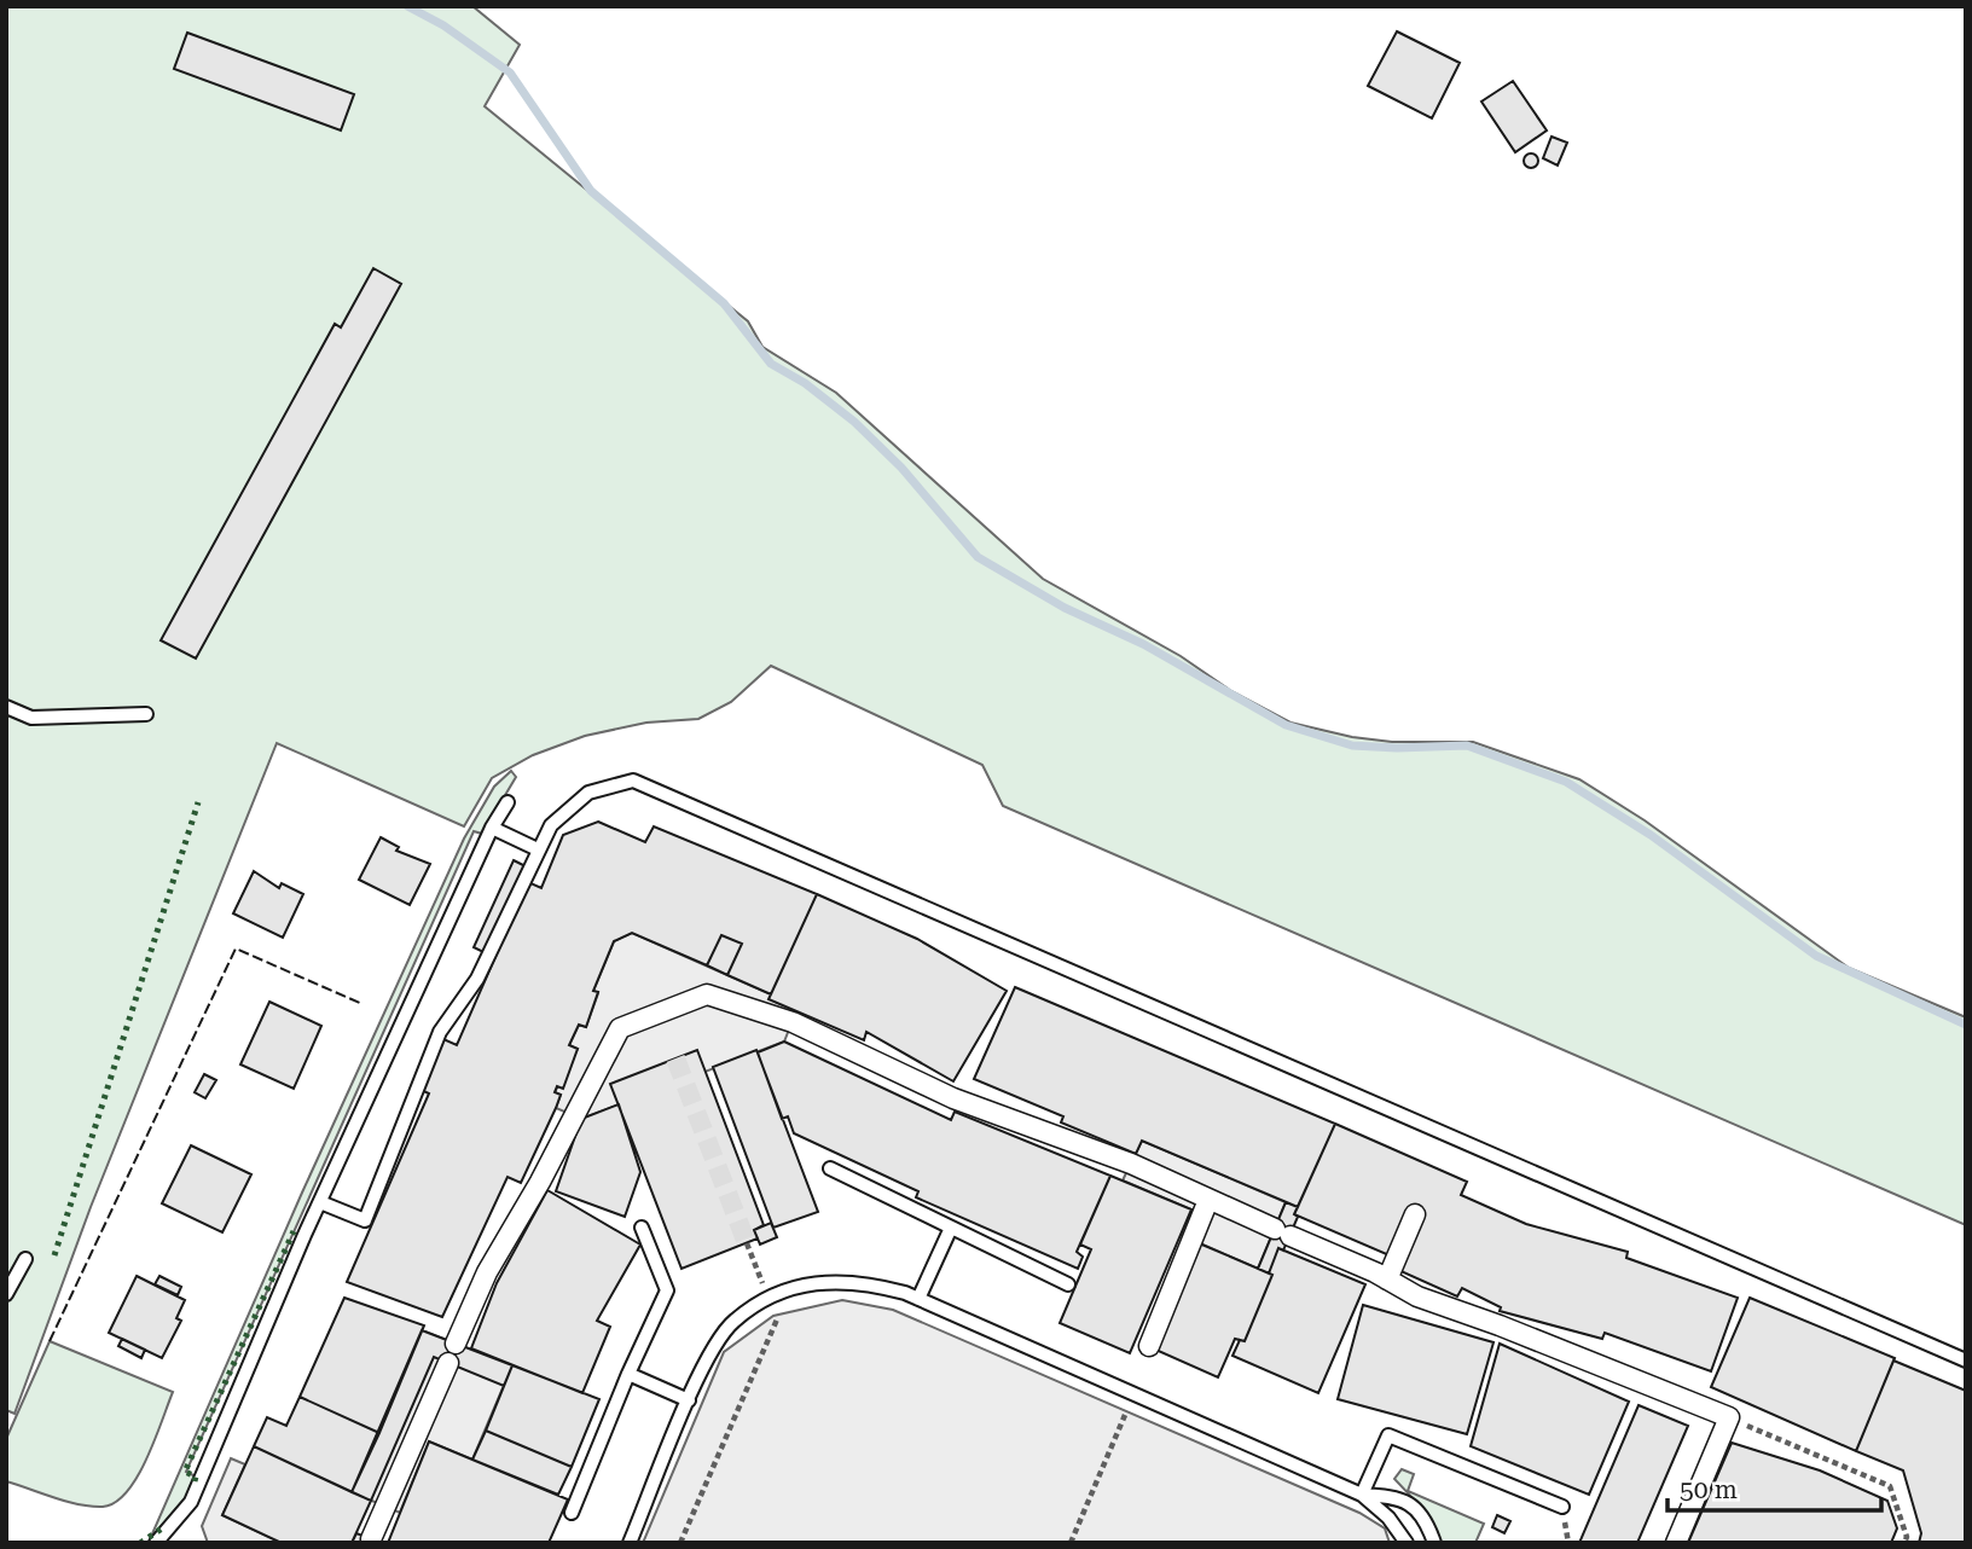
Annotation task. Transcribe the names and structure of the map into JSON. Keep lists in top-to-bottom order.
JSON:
{
  "scale_bar": "50 m"
}
